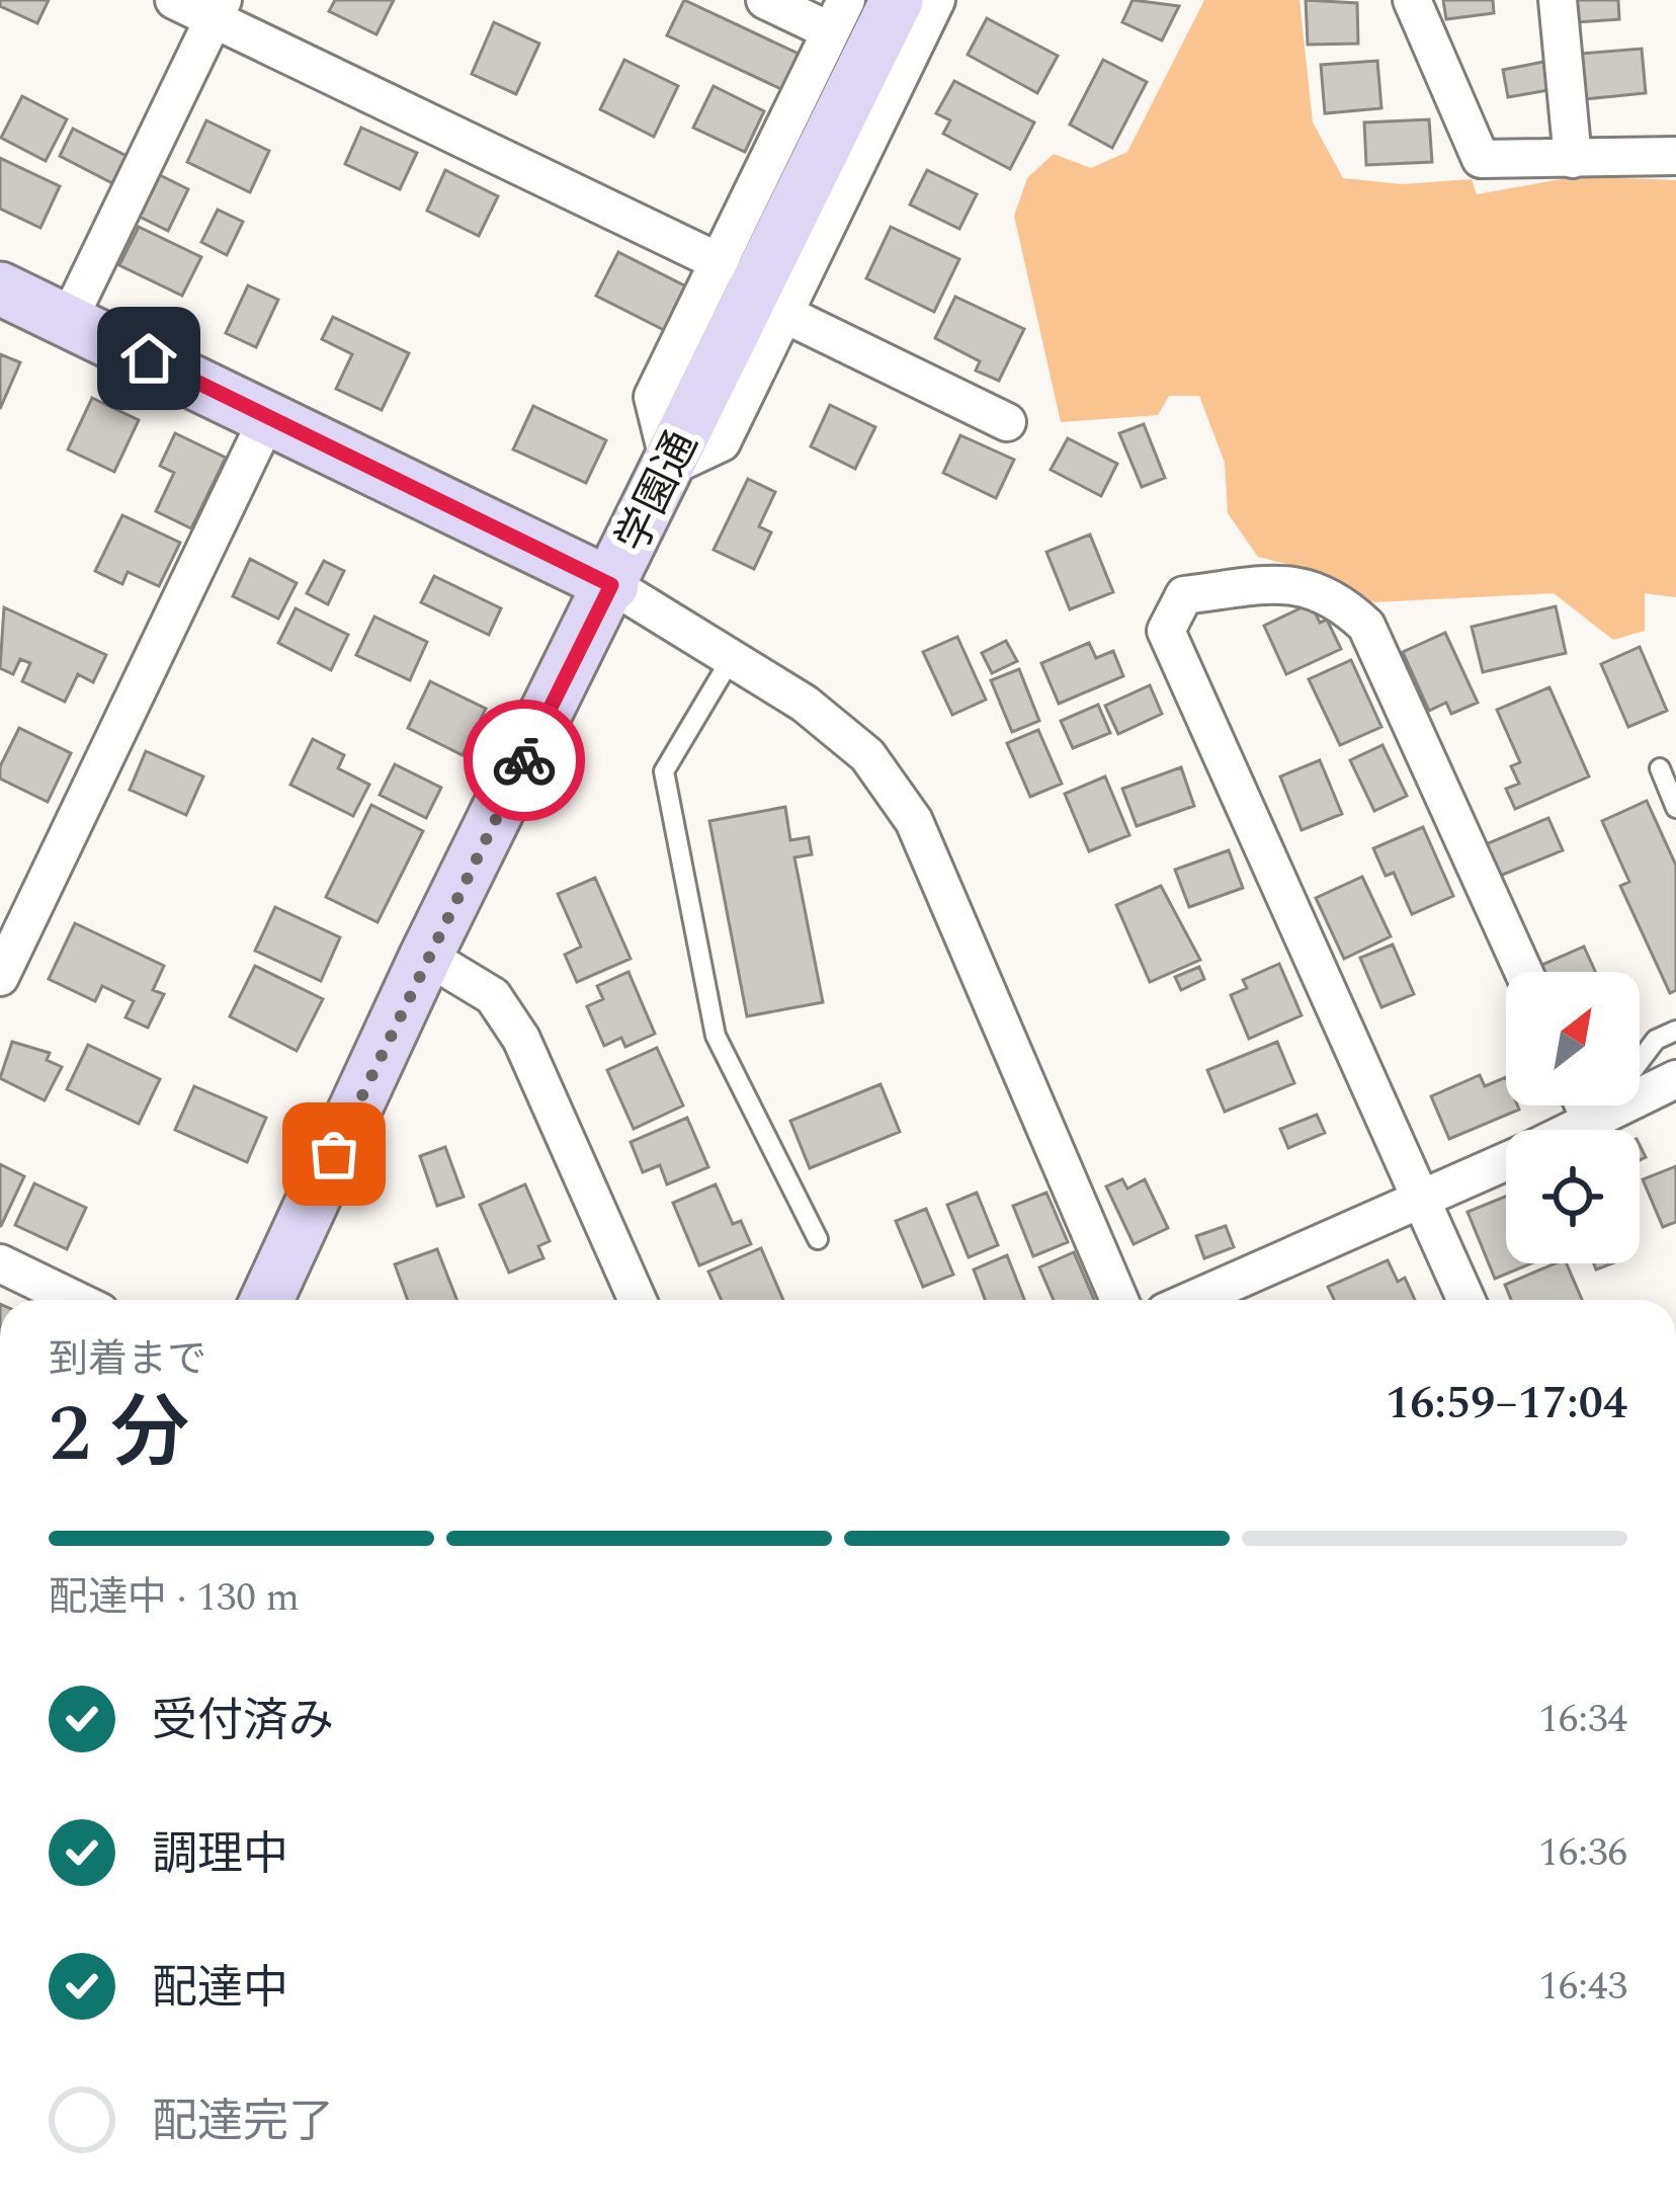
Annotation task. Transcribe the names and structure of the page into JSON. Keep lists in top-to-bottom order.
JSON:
{
  "streets": {
    "street": ["学園通"]
  },
  "north": "top right",
  "page": {
    "heading": ["2 分", "到着まで", "16:59–17:04"],
    "bar": "配達中 · 130 m",
    "list": [
      ["受付済み", "16:34"],
      ["調理中", "16:36"],
      ["配達中", "16:43"],
      "配達完了"
    ]
  }
}
